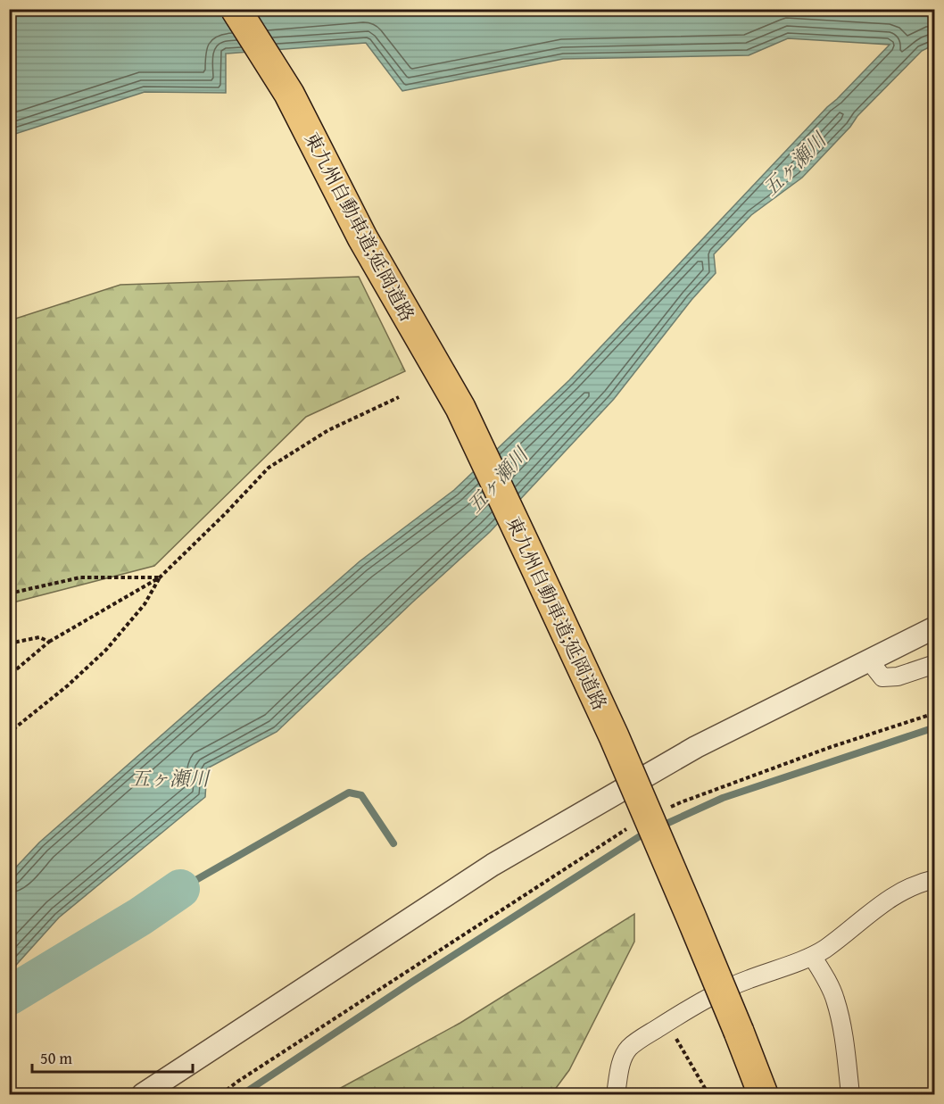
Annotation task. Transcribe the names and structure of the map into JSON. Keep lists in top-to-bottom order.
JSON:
{
  "streets": {
    "highway": ["東九州自動車道;延岡道路"]
  },
  "water": ["五ヶ瀬川"],
  "scale_bar": "50 m"
}
